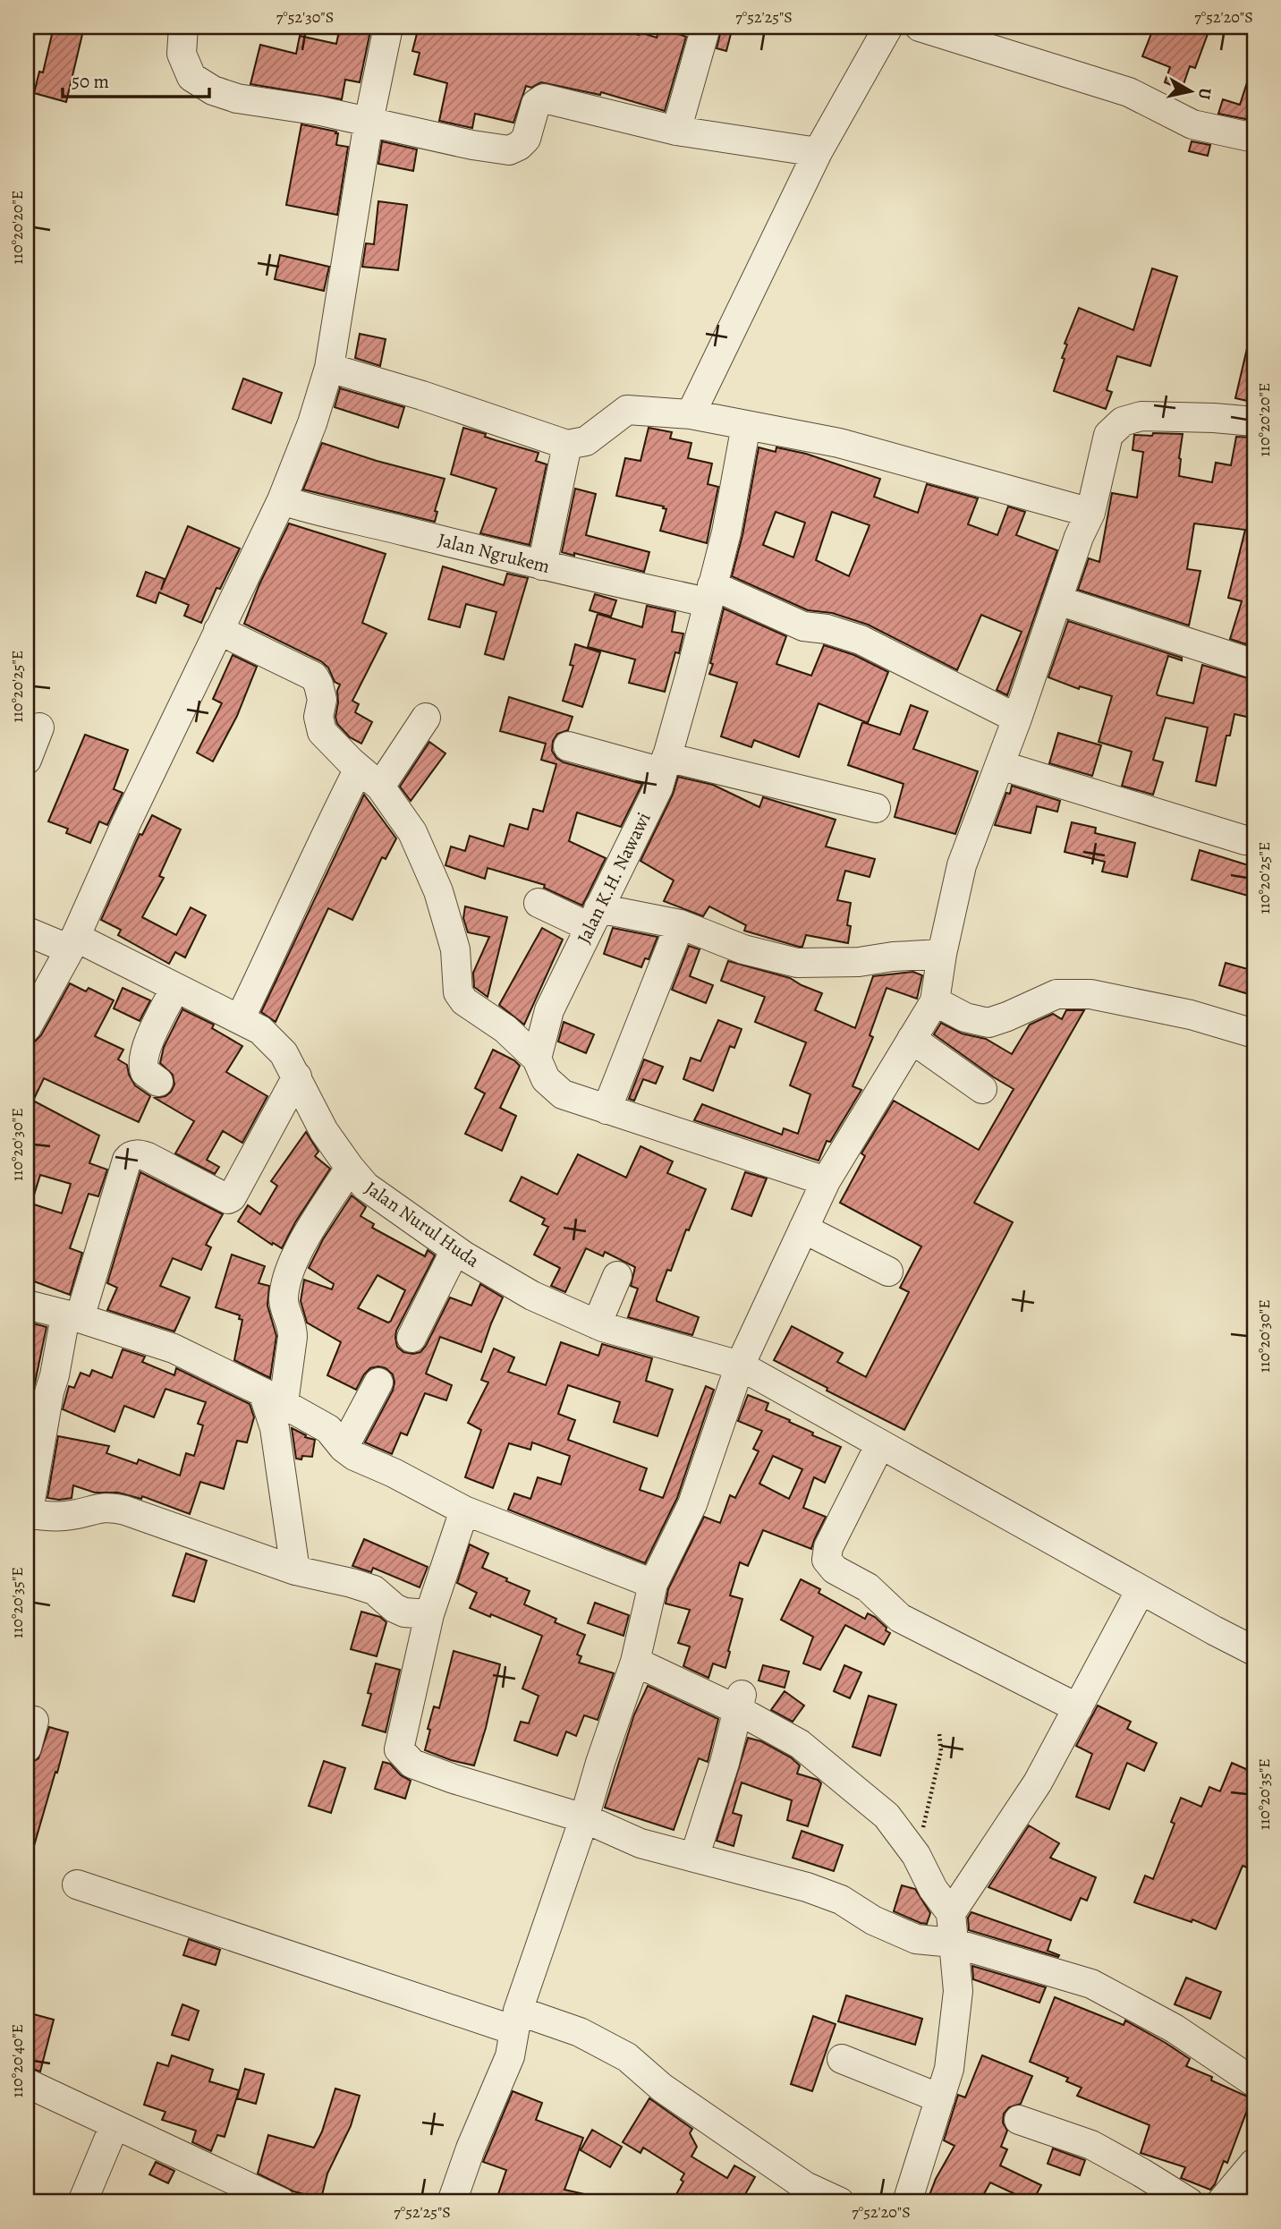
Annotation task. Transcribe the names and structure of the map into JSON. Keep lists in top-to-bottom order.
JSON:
{
  "streets": {
    "street": ["Jalan Ngrukem", "Jalan K.H. Nawawi", "Jalan Nurul Huda"]
  },
  "crossings": [
    ["Jalan Ngrukem", "Jalan K.H. Nawawi"]
  ],
  "scale_bar": "50 m",
  "north": "right",
  "coordinates": [
    "7°52'30\"S",
    "7°52'25\"S",
    "7°52'20\"S",
    "110°20'20\"E",
    "110°20'25\"E",
    "110°20'30\"E",
    "110°20'35\"E",
    "110°20'40\"E"
  ]
}
